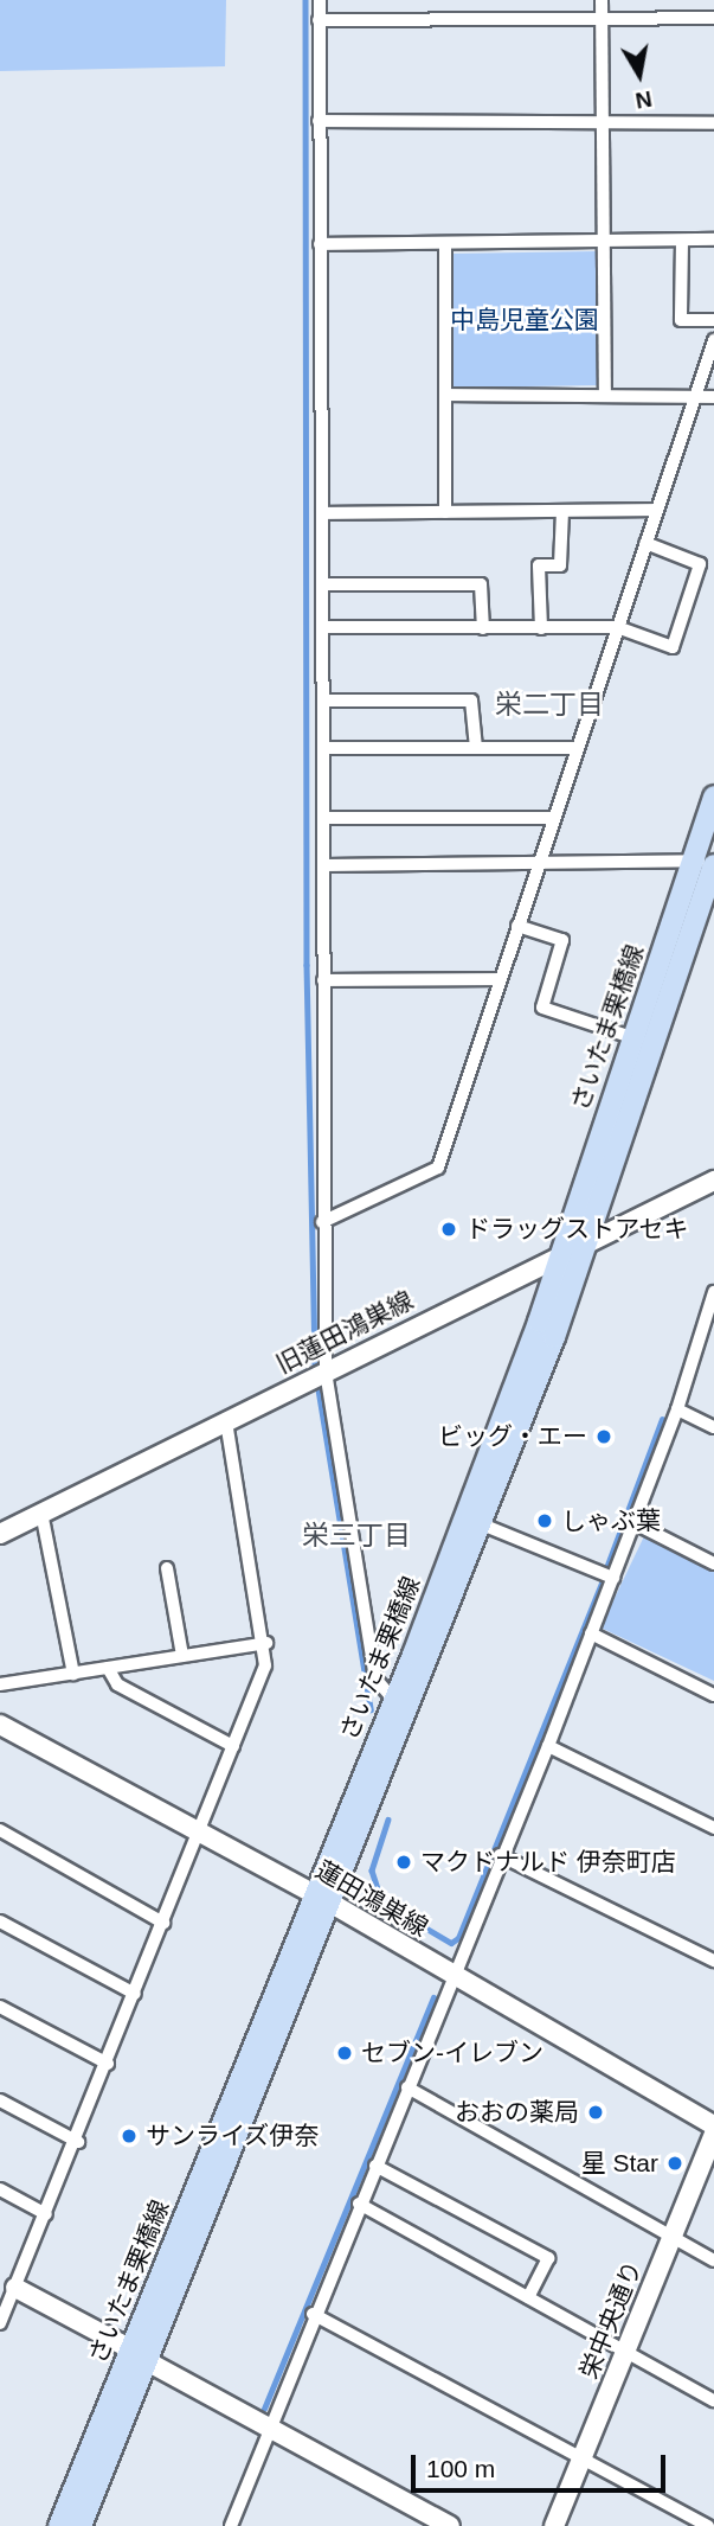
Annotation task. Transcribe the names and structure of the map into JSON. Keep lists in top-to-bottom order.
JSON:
{
  "streets": {
    "main road": ["さいたま栗橋線"],
    "street": ["旧蓮田鴻巣線", "蓮田鴻巣線", "栄中央通り"]
  },
  "crossings": [
    ["さいたま栗橋線", "旧蓮田鴻巣線"],
    ["さいたま栗橋線", "蓮田鴻巣線"]
  ],
  "districts": ["栄二丁目", "栄三丁目"],
  "parks": ["中島児童公園"],
  "places": [
    "ドラッグストアセキ",
    "ビッグ・エー",
    "しゃぶ葉",
    "マクドナルド 伊奈町店",
    "セブン-イレブン",
    "おおの薬局",
    "サンライズ伊奈",
    "星 Star"
  ],
  "scale_bar": "100 m",
  "north": "bottom"
}
